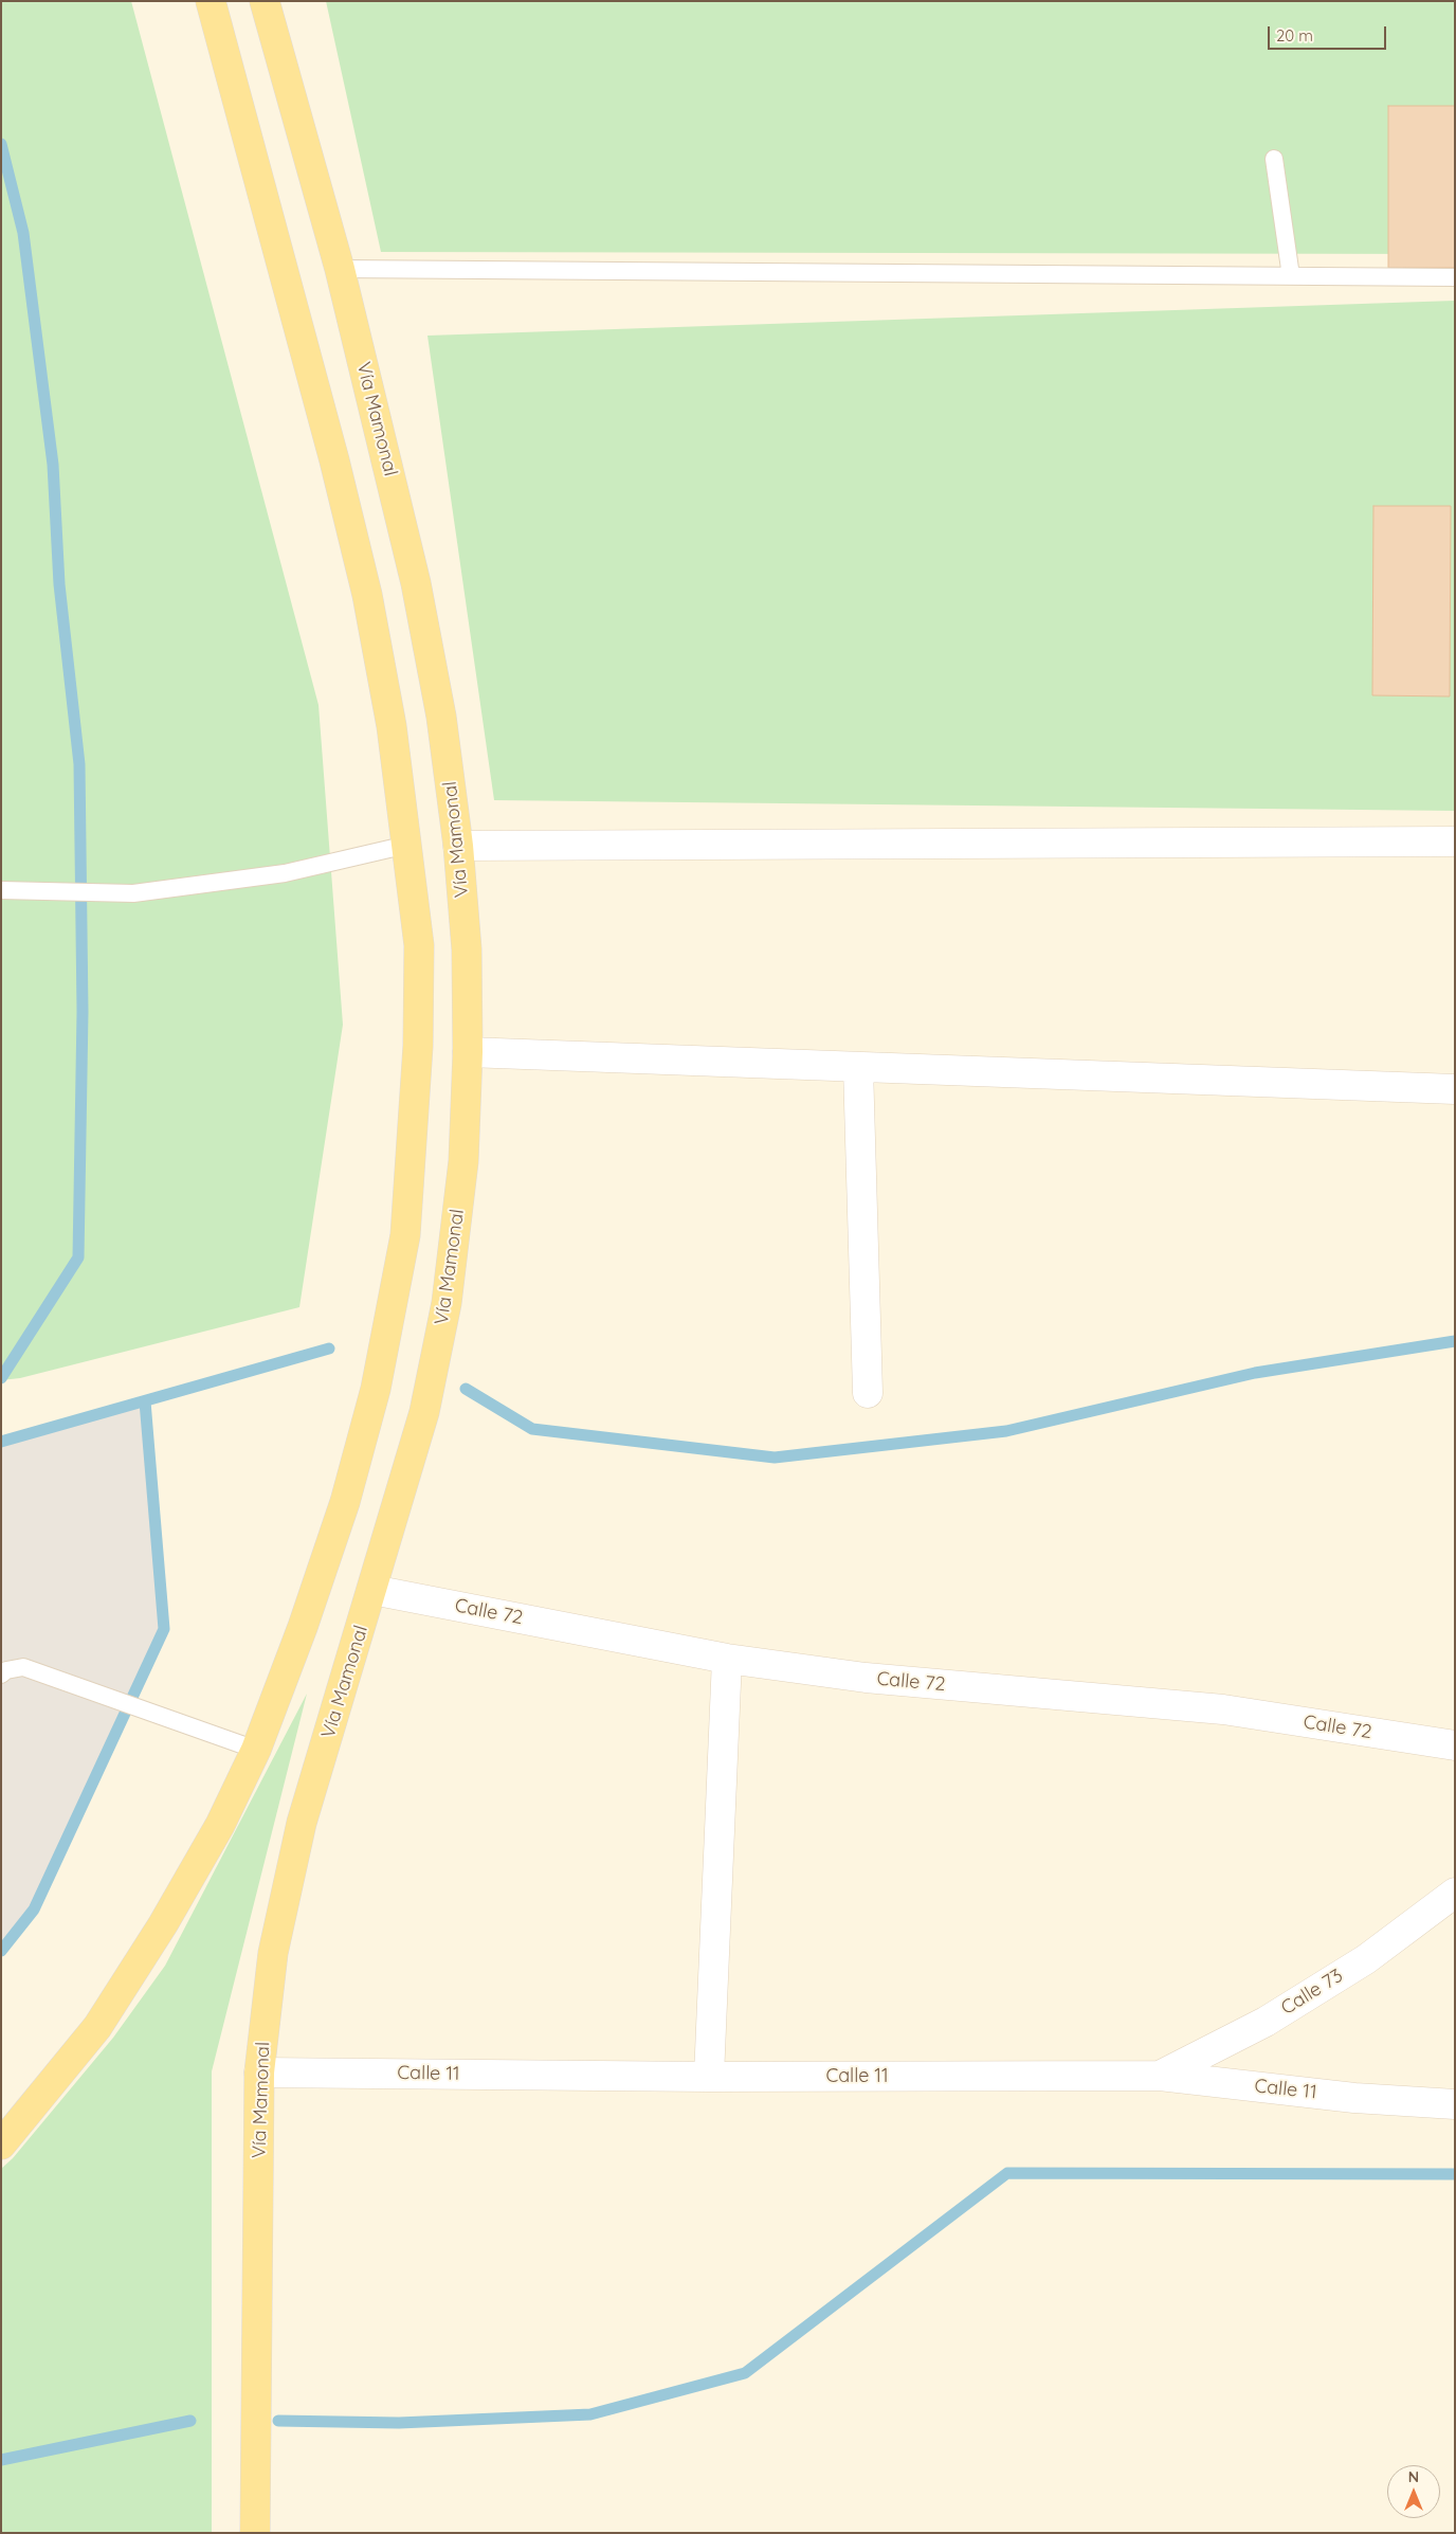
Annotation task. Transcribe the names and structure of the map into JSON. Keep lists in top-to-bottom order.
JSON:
{
  "streets": {
    "main road": ["Vía Mamonal"],
    "street": ["Calle 72", "Calle 73", "Calle 11"]
  },
  "crossings": [
    ["Vía Mamonal", "Calle 72"],
    ["Vía Mamonal", "Calle 11"],
    ["Calle 73", "Calle 11"]
  ],
  "scale_bar": "20 m",
  "north": "top"
}
